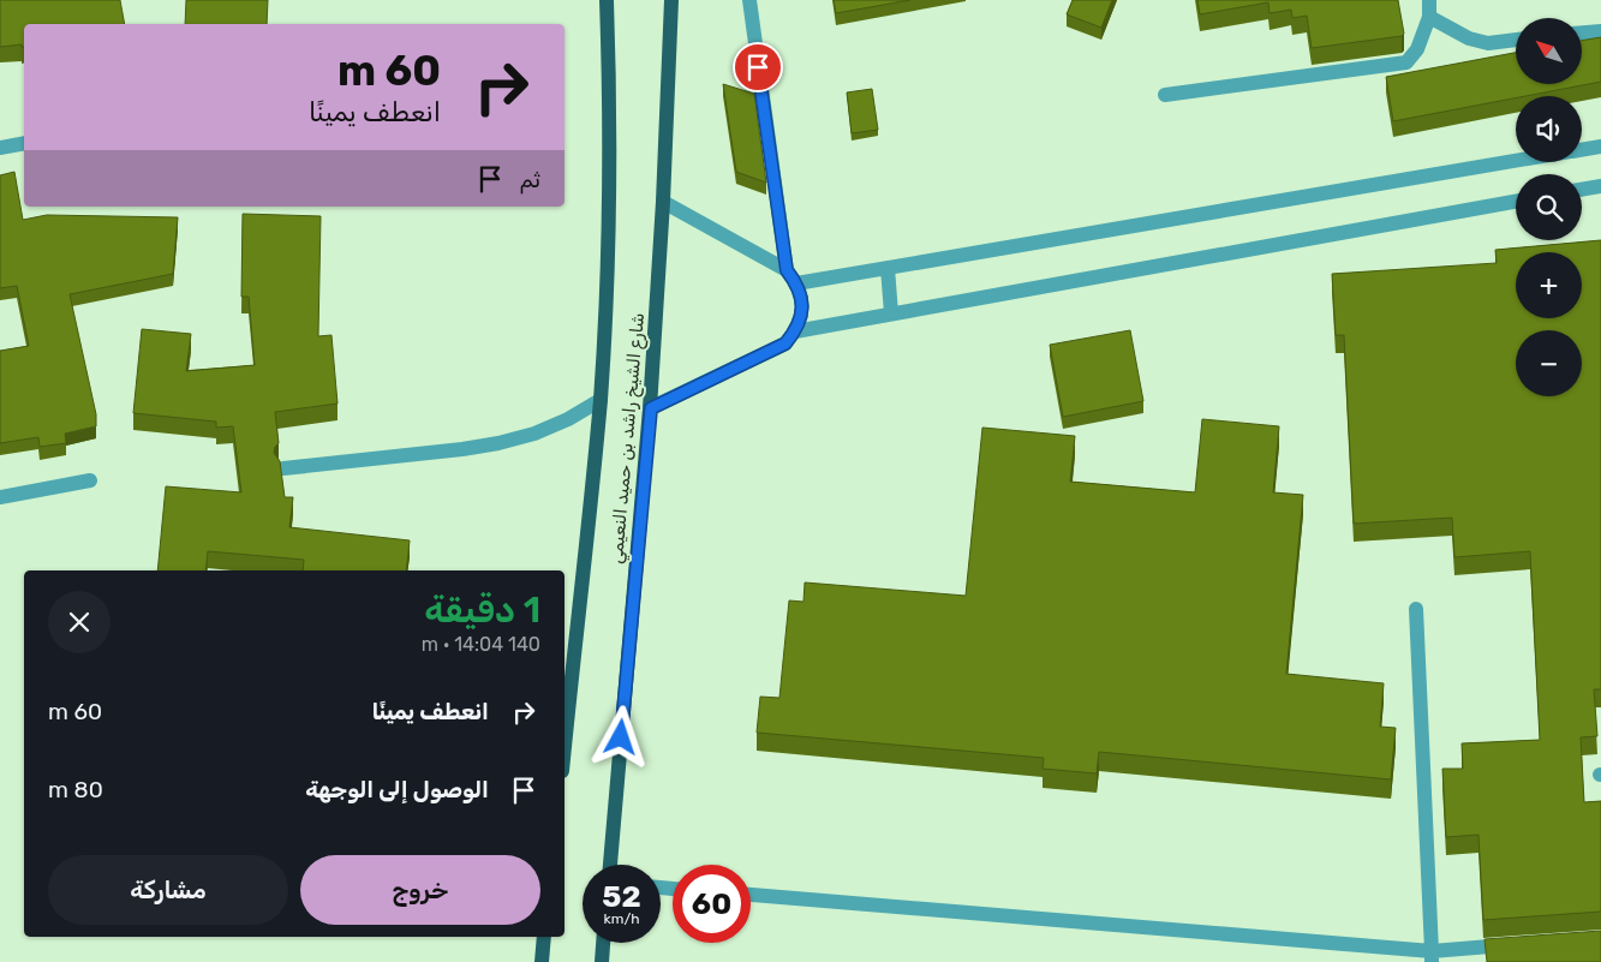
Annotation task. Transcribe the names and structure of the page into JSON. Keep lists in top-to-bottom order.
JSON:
{
  "streets": {
    "main road": ["شارع الشيخ راشد بن حميد النعيمي"]
  },
  "north": "top left",
  "page": {
    "map_buttons": ["+", "−"],
    "turn": ["60 m", "انعطف يمينًا"],
    "then": "ثم",
    "heading": ["1 دقيقة", "140 m · 14:04"],
    "list": [
      {
        "name": "انعطف يمينًا",
        "value": "60 m"
      },
      {
        "name": "الوصول إلى الوجهة",
        "value": "80 m"
      }
    ],
    "buttons": ["خروج", "مشاركة"],
    "speed": "52 km/h",
    "limit": "60"
  }
}
